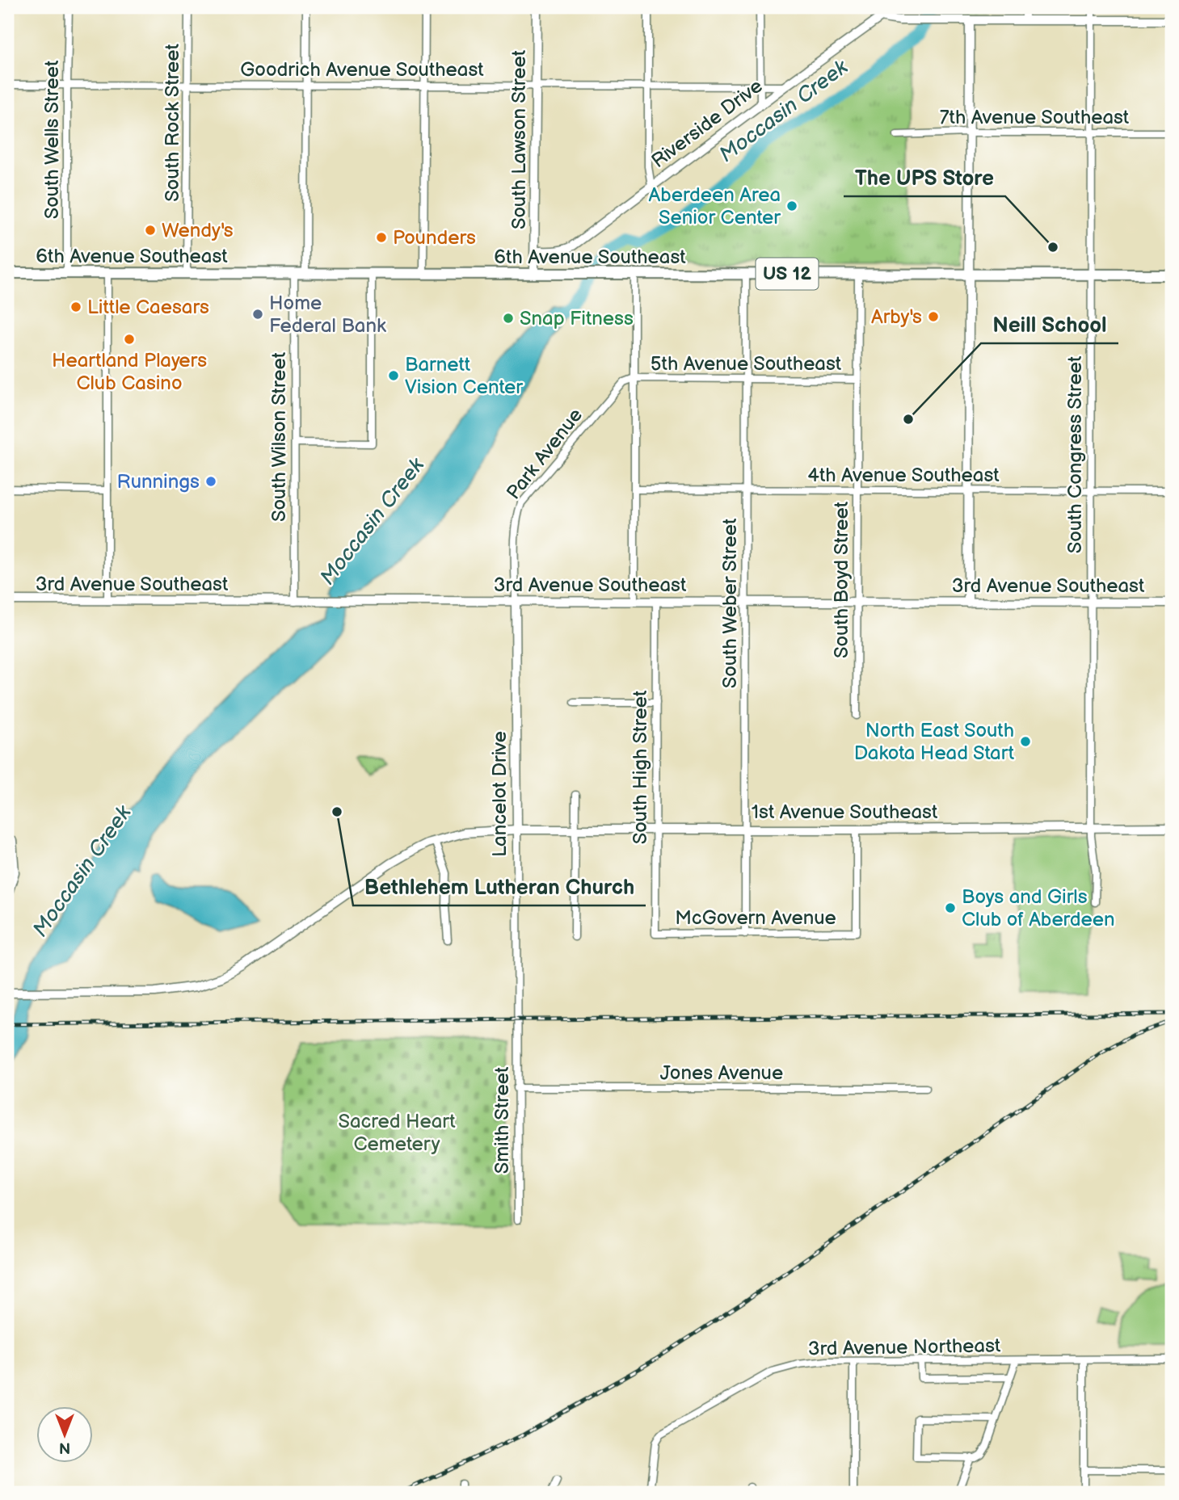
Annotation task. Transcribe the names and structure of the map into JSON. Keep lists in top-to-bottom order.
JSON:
{
  "streets": {
    "highway": ["6th Avenue Southeast", "US 12"],
    "street": [
      "Goodrich Avenue Southeast",
      "7th Avenue Southeast",
      "South Rock Street",
      "Riverside Drive",
      "South Wells Street",
      "South Lawson Street",
      "5th Avenue Southeast",
      "South Wilson Street",
      "Park Avenue",
      "South Congress Street",
      "4th Avenue Southeast",
      "South Boyd Street",
      "3rd Avenue Southeast",
      "South Weber Street",
      "South High Street",
      "Lancelot Drive",
      "1st Avenue Southeast",
      "McGovern Avenue",
      "Jones Avenue",
      "Smith Street",
      "3rd Avenue Northeast"
    ]
  },
  "crossings": [
    ["Goodrich Avenue Southeast", "South Rock Street"],
    ["Goodrich Avenue Southeast", "Riverside Drive"],
    ["Goodrich Avenue Southeast", "South Wells Street"],
    ["Goodrich Avenue Southeast", "South Lawson Street"],
    ["7th Avenue Southeast", "South Congress Street"],
    ["South Rock Street", "6th Avenue Southeast"],
    ["Riverside Drive", "South Lawson Street"],
    ["South Wells Street", "6th Avenue Southeast"],
    ["South Lawson Street", "6th Avenue Southeast"],
    ["6th Avenue Southeast", "South Wilson Street"],
    ["6th Avenue Southeast", "South Congress Street"],
    ["6th Avenue Southeast", "South Boyd Street"],
    ["6th Avenue Southeast", "South Weber Street"],
    ["5th Avenue Southeast", "Park Avenue"],
    ["5th Avenue Southeast", "South Boyd Street"],
    ["5th Avenue Southeast", "South Weber Street"],
    ["South Wilson Street", "3rd Avenue Southeast"],
    ["Park Avenue", "3rd Avenue Southeast"],
    ["Park Avenue", "Lancelot Drive"],
    ["South Congress Street", "4th Avenue Southeast"],
    ["South Congress Street", "3rd Avenue Southeast"],
    ["South Congress Street", "1st Avenue Southeast"],
    ["4th Avenue Southeast", "South Boyd Street"],
    ["4th Avenue Southeast", "South Weber Street"],
    ["South Boyd Street", "3rd Avenue Southeast"],
    ["3rd Avenue Southeast", "South Weber Street"],
    ["3rd Avenue Southeast", "South High Street"],
    ["3rd Avenue Southeast", "Lancelot Drive"],
    ["South Weber Street", "1st Avenue Southeast"],
    ["South Weber Street", "McGovern Avenue"],
    ["South High Street", "1st Avenue Southeast"],
    ["South High Street", "McGovern Avenue"],
    ["Lancelot Drive", "1st Avenue Southeast"],
    ["Lancelot Drive", "Smith Street"],
    ["1st Avenue Southeast", "McGovern Avenue"],
    ["Jones Avenue", "Smith Street"]
  ],
  "water": ["Moccasin Creek"],
  "parks": ["Sacred Heart Cemetery"],
  "places": [
    "Aberdeen Area Senior Center",
    "Wendy's",
    "Pounders",
    "The UPS Store",
    "Little Caesars",
    "Home Federal Bank",
    "Arby's",
    "Snap Fitness",
    "Heartland Players Club Casino",
    "Barnett Vision Center",
    "Neill School",
    "Runnings",
    "North East South Dakota Head Start",
    "Bethlehem Lutheran Church",
    "Boys and Girls Club of Aberdeen"
  ],
  "north": "bottom"
}
